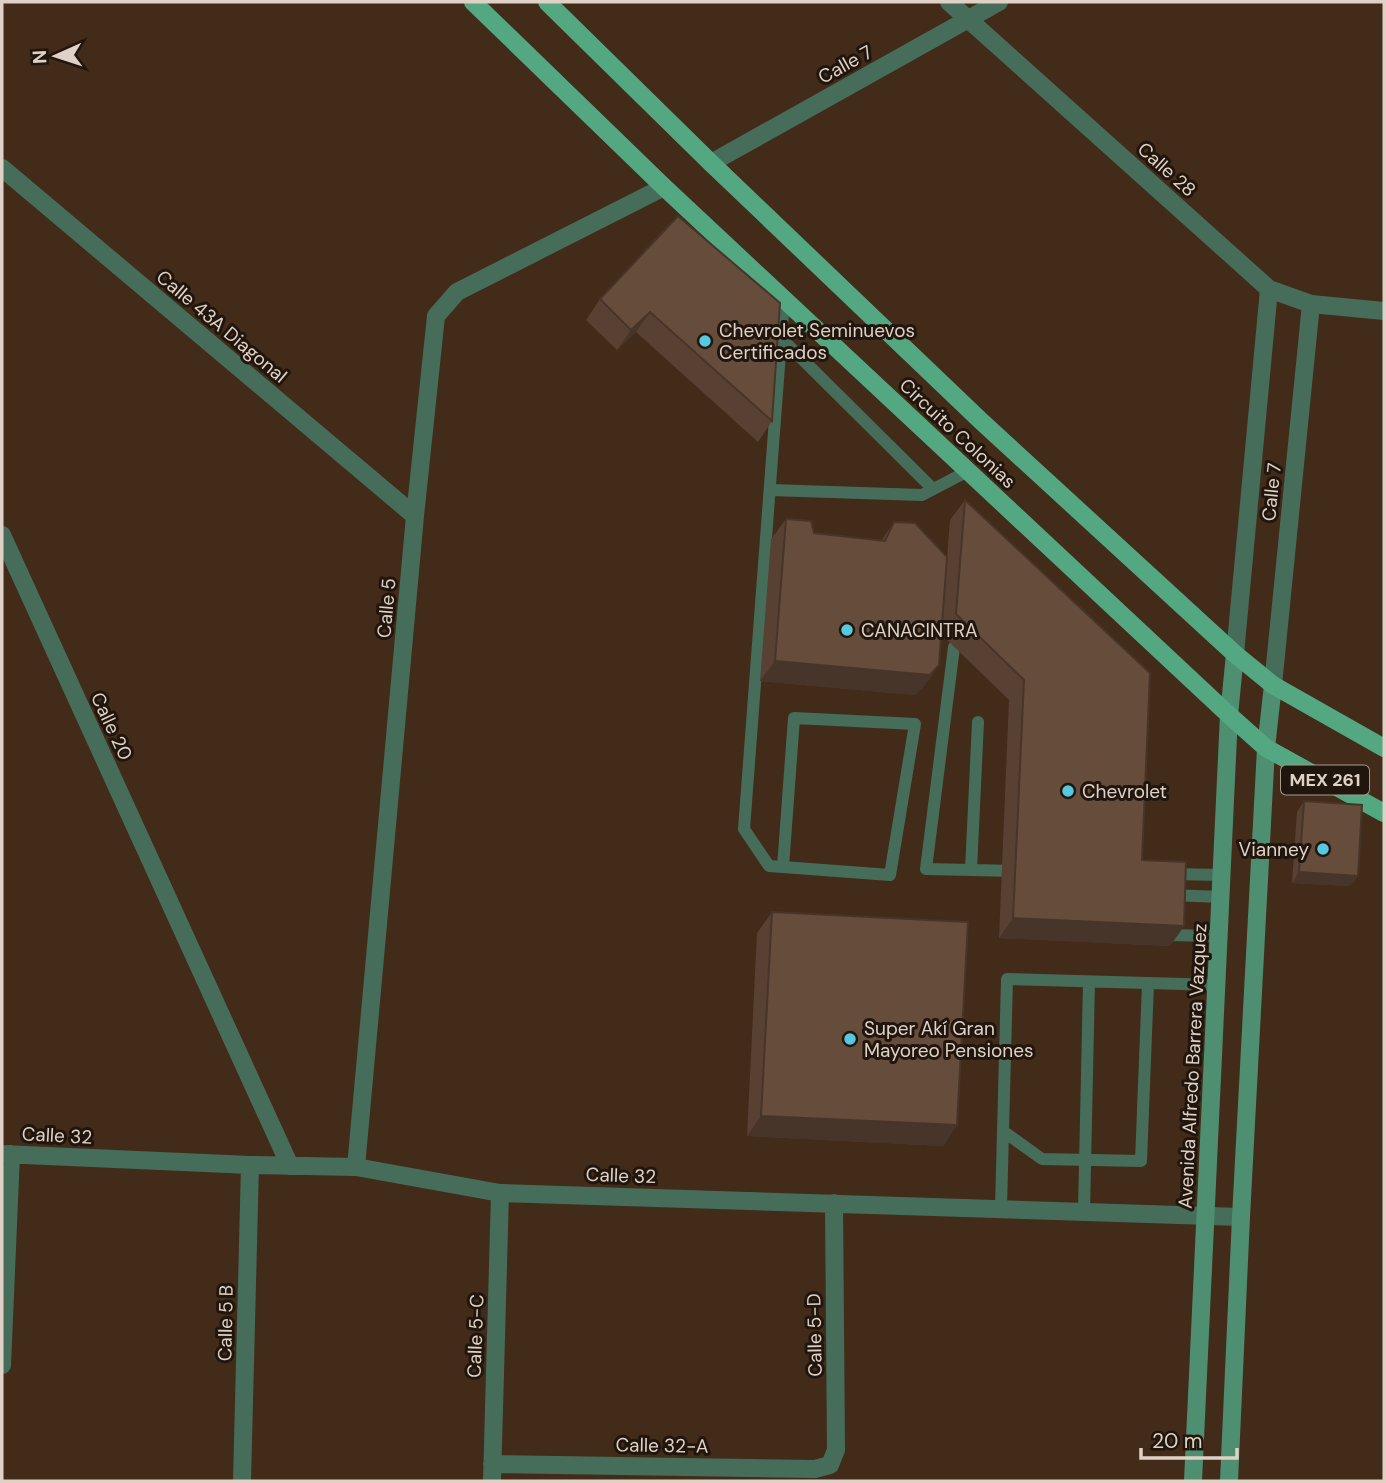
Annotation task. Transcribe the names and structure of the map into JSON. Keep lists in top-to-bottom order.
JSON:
{
  "streets": {
    "main road": ["Circuito Colonias", "MEX 261"],
    "street": [
      "Calle 7",
      "Calle 28",
      "Calle 43A Diagonal",
      "Calle 5",
      "Calle 20",
      "Avenida Alfredo Barrera Vazquez",
      "Calle 32",
      "Calle 5 B",
      "Calle 5-D",
      "Calle 5-C",
      "Calle 32-A"
    ]
  },
  "crossings": [
    ["Calle 7", "Calle 28"],
    ["Calle 7", "Circuito Colonias"],
    ["Calle 7", "MEX 261"],
    ["Calle 7", "Avenida Alfredo Barrera Vazquez"],
    ["Calle 43A Diagonal", "Calle 5"],
    ["Circuito Colonias", "Calle 5"],
    ["Circuito Colonias", "MEX 261"],
    ["Circuito Colonias", "Avenida Alfredo Barrera Vazquez"],
    ["Calle 5", "Calle 32"],
    ["Calle 20", "Calle 32"],
    ["Avenida Alfredo Barrera Vazquez", "Calle 32"],
    ["Calle 32", "Calle 5 B"],
    ["Calle 32", "Calle 5-D"],
    ["Calle 32", "Calle 5-C"],
    ["Calle 5-D", "Calle 32-A"],
    ["Calle 5-C", "Calle 32-A"]
  ],
  "places": [
    "Chevrolet Seminuevos Certificados",
    "CANACINTRA",
    "Chevrolet",
    "Vianney",
    "Super Akí Gran Mayoreo Pensiones"
  ],
  "scale_bar": "20 m",
  "north": "left"
}
